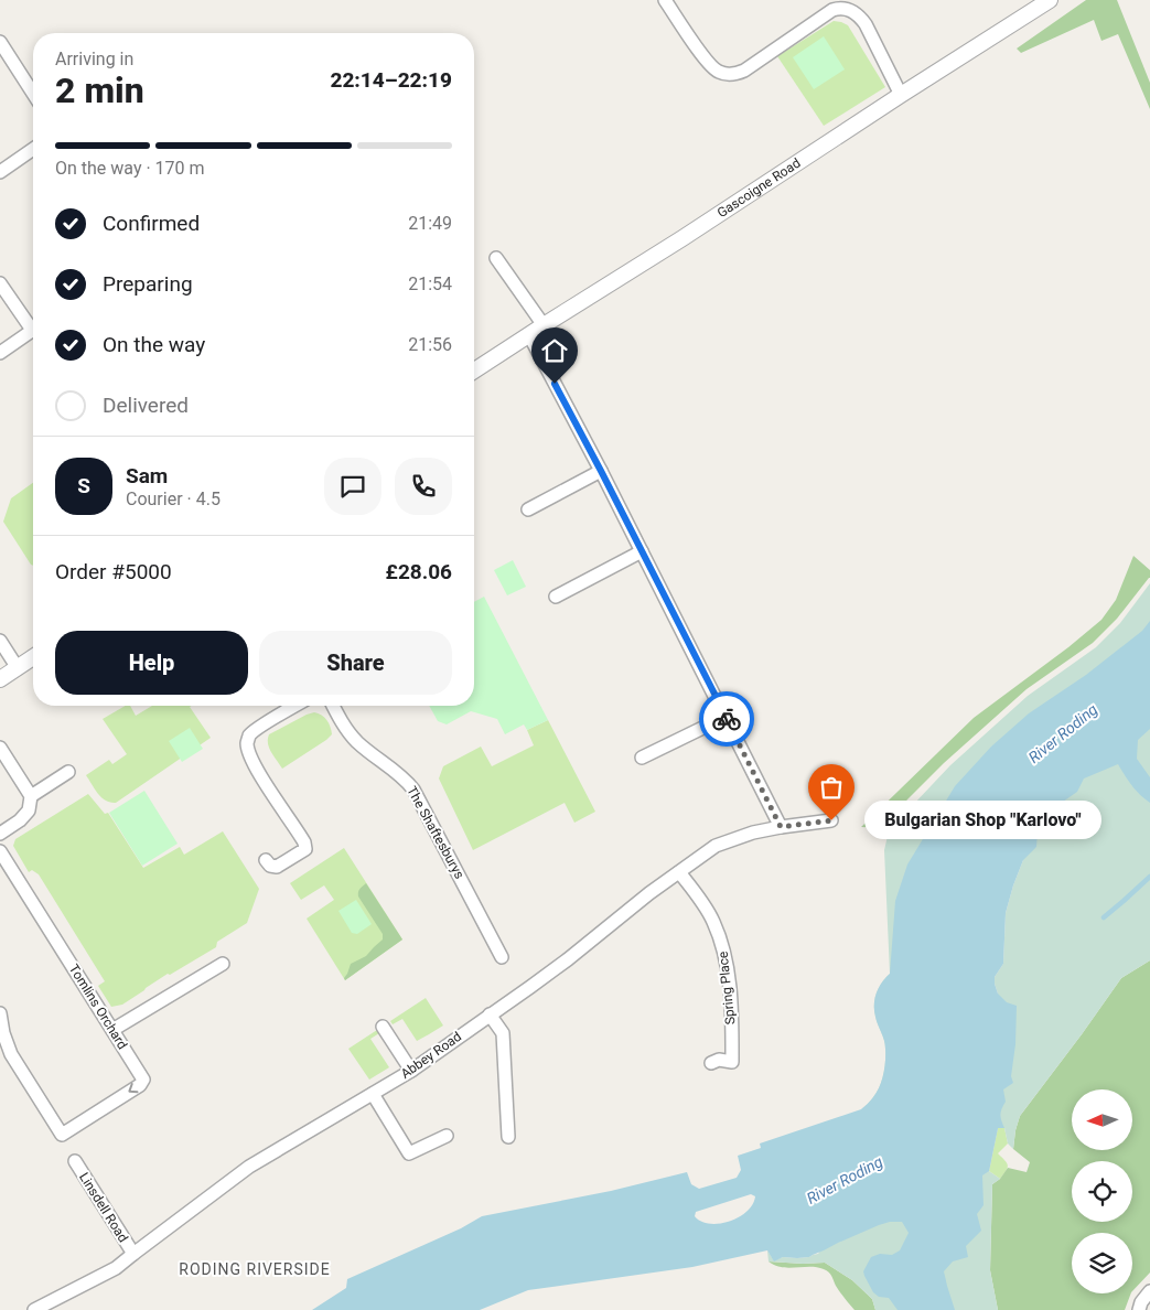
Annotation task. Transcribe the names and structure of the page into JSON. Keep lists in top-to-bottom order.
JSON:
{
  "streets": {
    "street": [
      "Gascoigne Road",
      "The Shaftesburys",
      "Spring Place",
      "Tomlins Orchard",
      "Abbey Road",
      "Linsdell Road"
    ]
  },
  "crossings": [
    ["Spring Place", "Abbey Road"],
    ["Abbey Road", "Linsdell Road"]
  ],
  "districts": ["RODING RIVERSIDE"],
  "water": ["River Roding"],
  "places": ["Bulgarian Shop \"Karlovo\""],
  "north": "left",
  "page": {
    "heading": ["2 min", "Arriving in", "22:14–22:19"],
    "panel": [
      "Sam",
      "Courier · 4.5",
      "Order #5000",
      "£28.06"
    ],
    "bar": "On the way · 170 m",
    "list": [
      ["Confirmed", "21:49"],
      ["Preparing", "21:54"],
      ["On the way", "21:56"],
      "Delivered"
    ],
    "round": "S",
    "buttons": ["Help", "Share"],
    "bubble": "Bulgarian Shop \"Karlovo\""
  }
}
